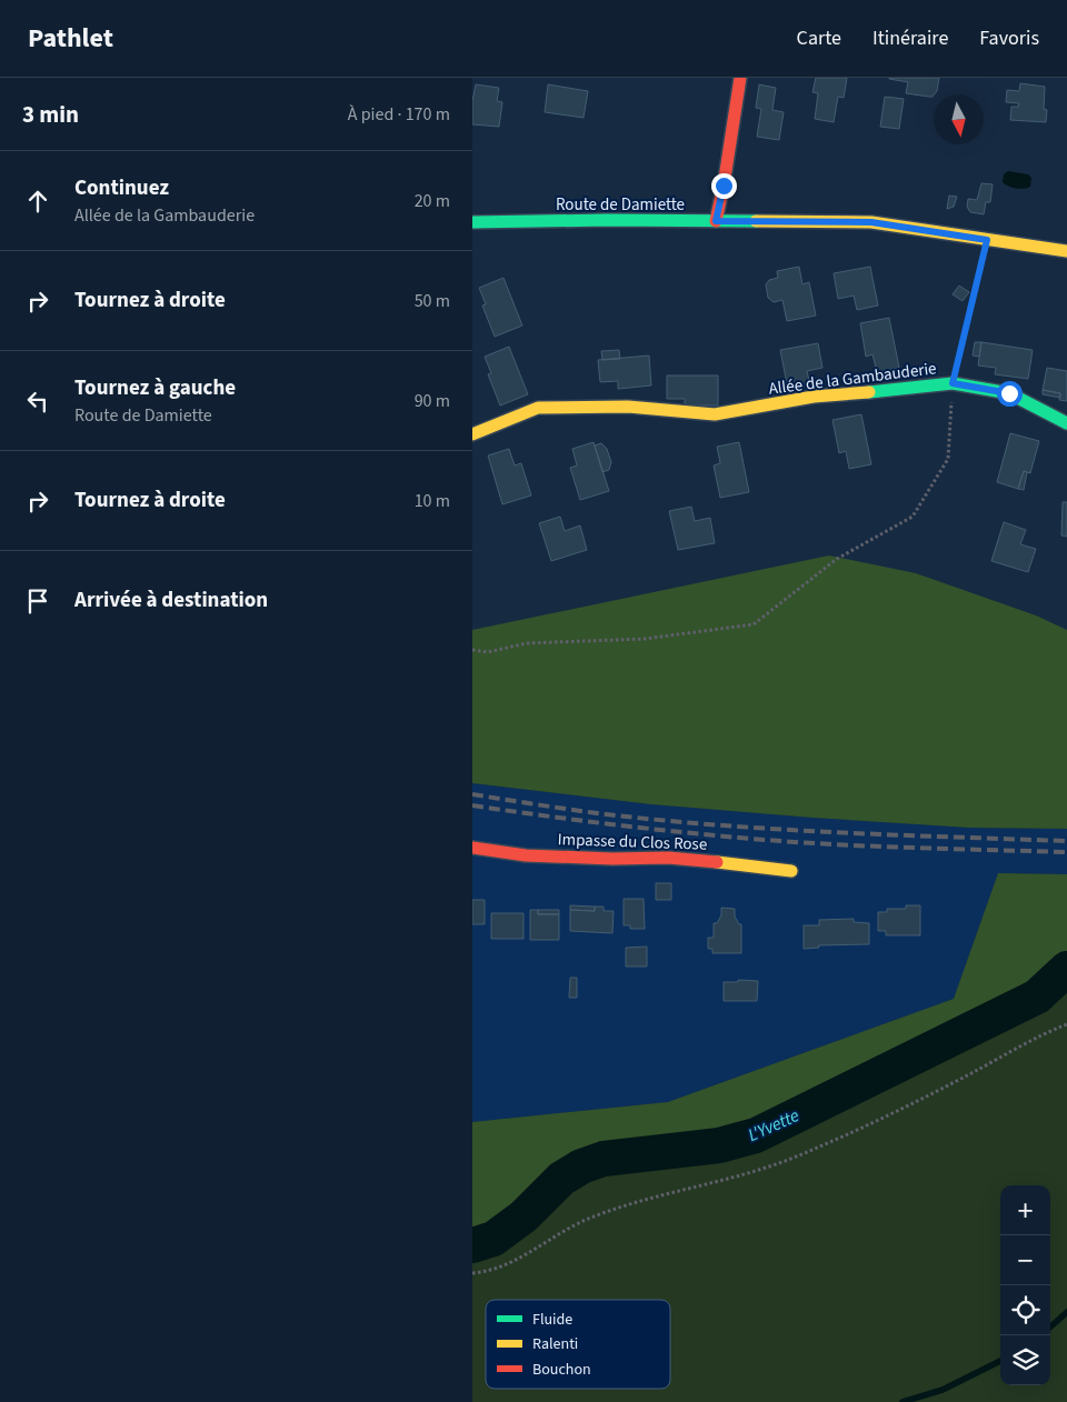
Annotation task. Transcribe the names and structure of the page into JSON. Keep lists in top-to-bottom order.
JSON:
{
  "streets": {
    "street": ["Route de Damiette", "Allée de la Gambauderie", "Impasse du Clos Rose"]
  },
  "water": ["L'Yvette"],
  "legend": ["Fluide", "Ralenti", "Bouchon"],
  "north": "bottom",
  "page": {
    "header": "Pathlet",
    "nav": ["Carte", "Itinéraire", "Favoris"],
    "heading": ["3 min", "À pied · 170 m"],
    "list": [
      ["Continuez", "Allée de la Gambauderie", "20 m"],
      ["Tournez à droite", "50 m"],
      ["Tournez à gauche", "Route de Damiette", "90 m"],
      ["Tournez à droite", "10 m"],
      "Arrivée à destination"
    ],
    "map_buttons": ["+", "−"]
  }
}
